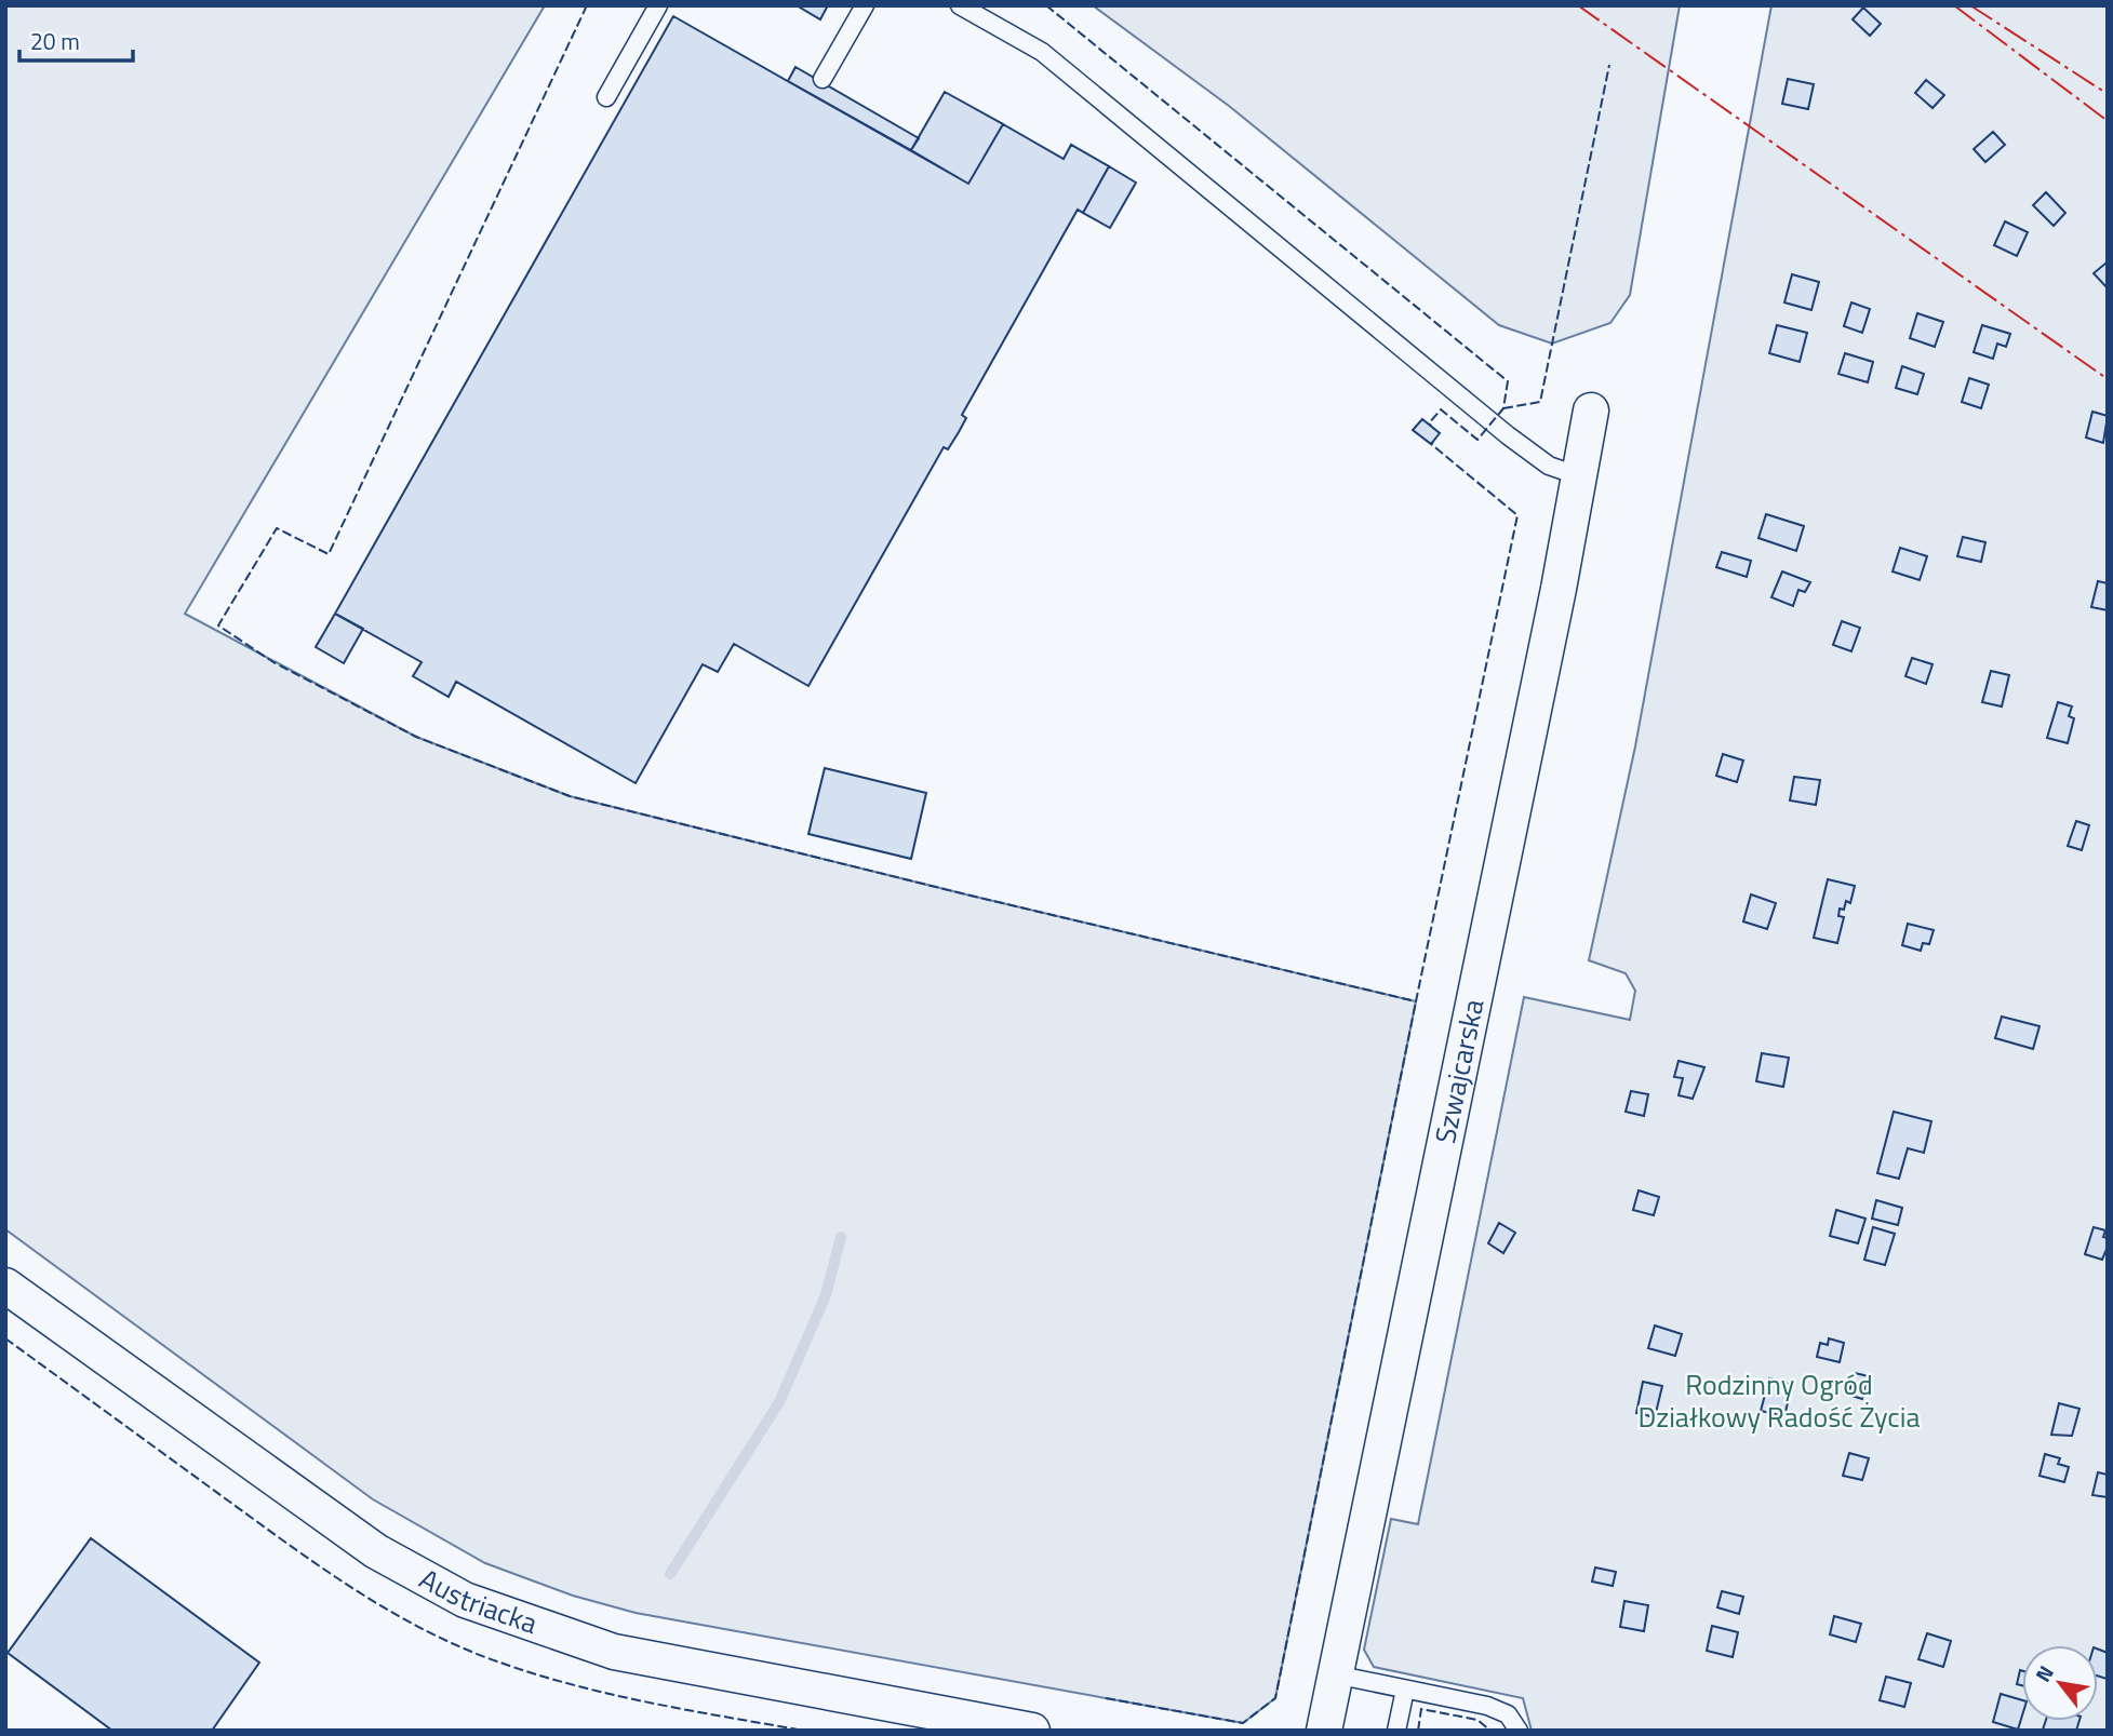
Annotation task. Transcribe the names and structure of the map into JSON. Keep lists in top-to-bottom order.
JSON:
{
  "streets": {
    "street": ["Szwajcarska", "Austriacka"]
  },
  "parks": ["Rodzinny Ogród Działkowy Radość Życia"],
  "scale_bar": "20 m",
  "north": "top left"
}
